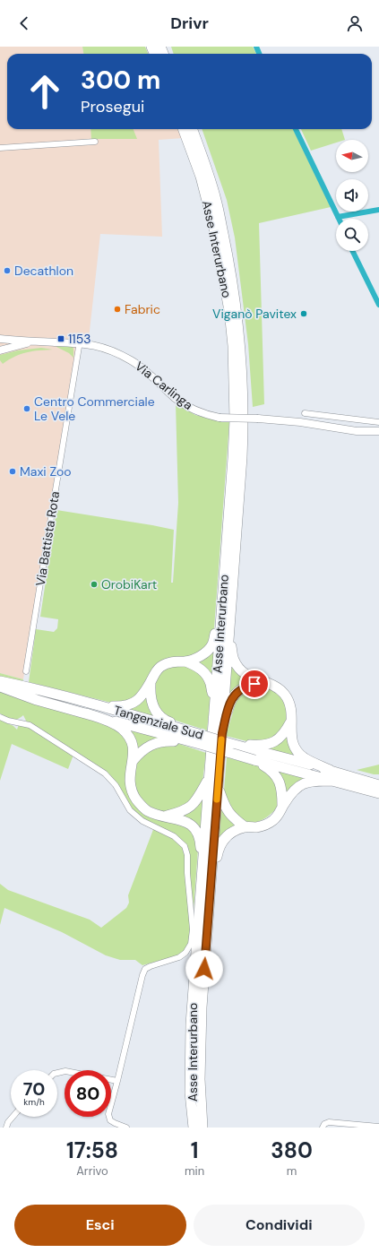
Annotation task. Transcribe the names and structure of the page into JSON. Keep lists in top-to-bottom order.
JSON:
{
  "streets": {
    "highway": ["Asse Interurbano", "Tangenziale Sud"],
    "street": ["Via Carlinga", "Via Battista Rota"]
  },
  "crossings": [
    ["Via Carlinga", "Via Battista Rota"]
  ],
  "places": {
    "other": [
      "Decathlon",
      "Fabric",
      "Viganò Pavitex",
      "Centro Commerciale Le Vele",
      "Maxi Zoo",
      "OrobiKart"
    ],
    "transit": ["1153"]
  },
  "north": "left",
  "page": {
    "header": "Drivr",
    "turn": ["300 m", "Prosegui"],
    "speed": "70 km/h",
    "limit": "80",
    "eta": [
      "17:58",
      "Arrivo",
      "1",
      "min",
      "380",
      "m"
    ],
    "buttons": ["Esci", "Condividi"]
  }
}
